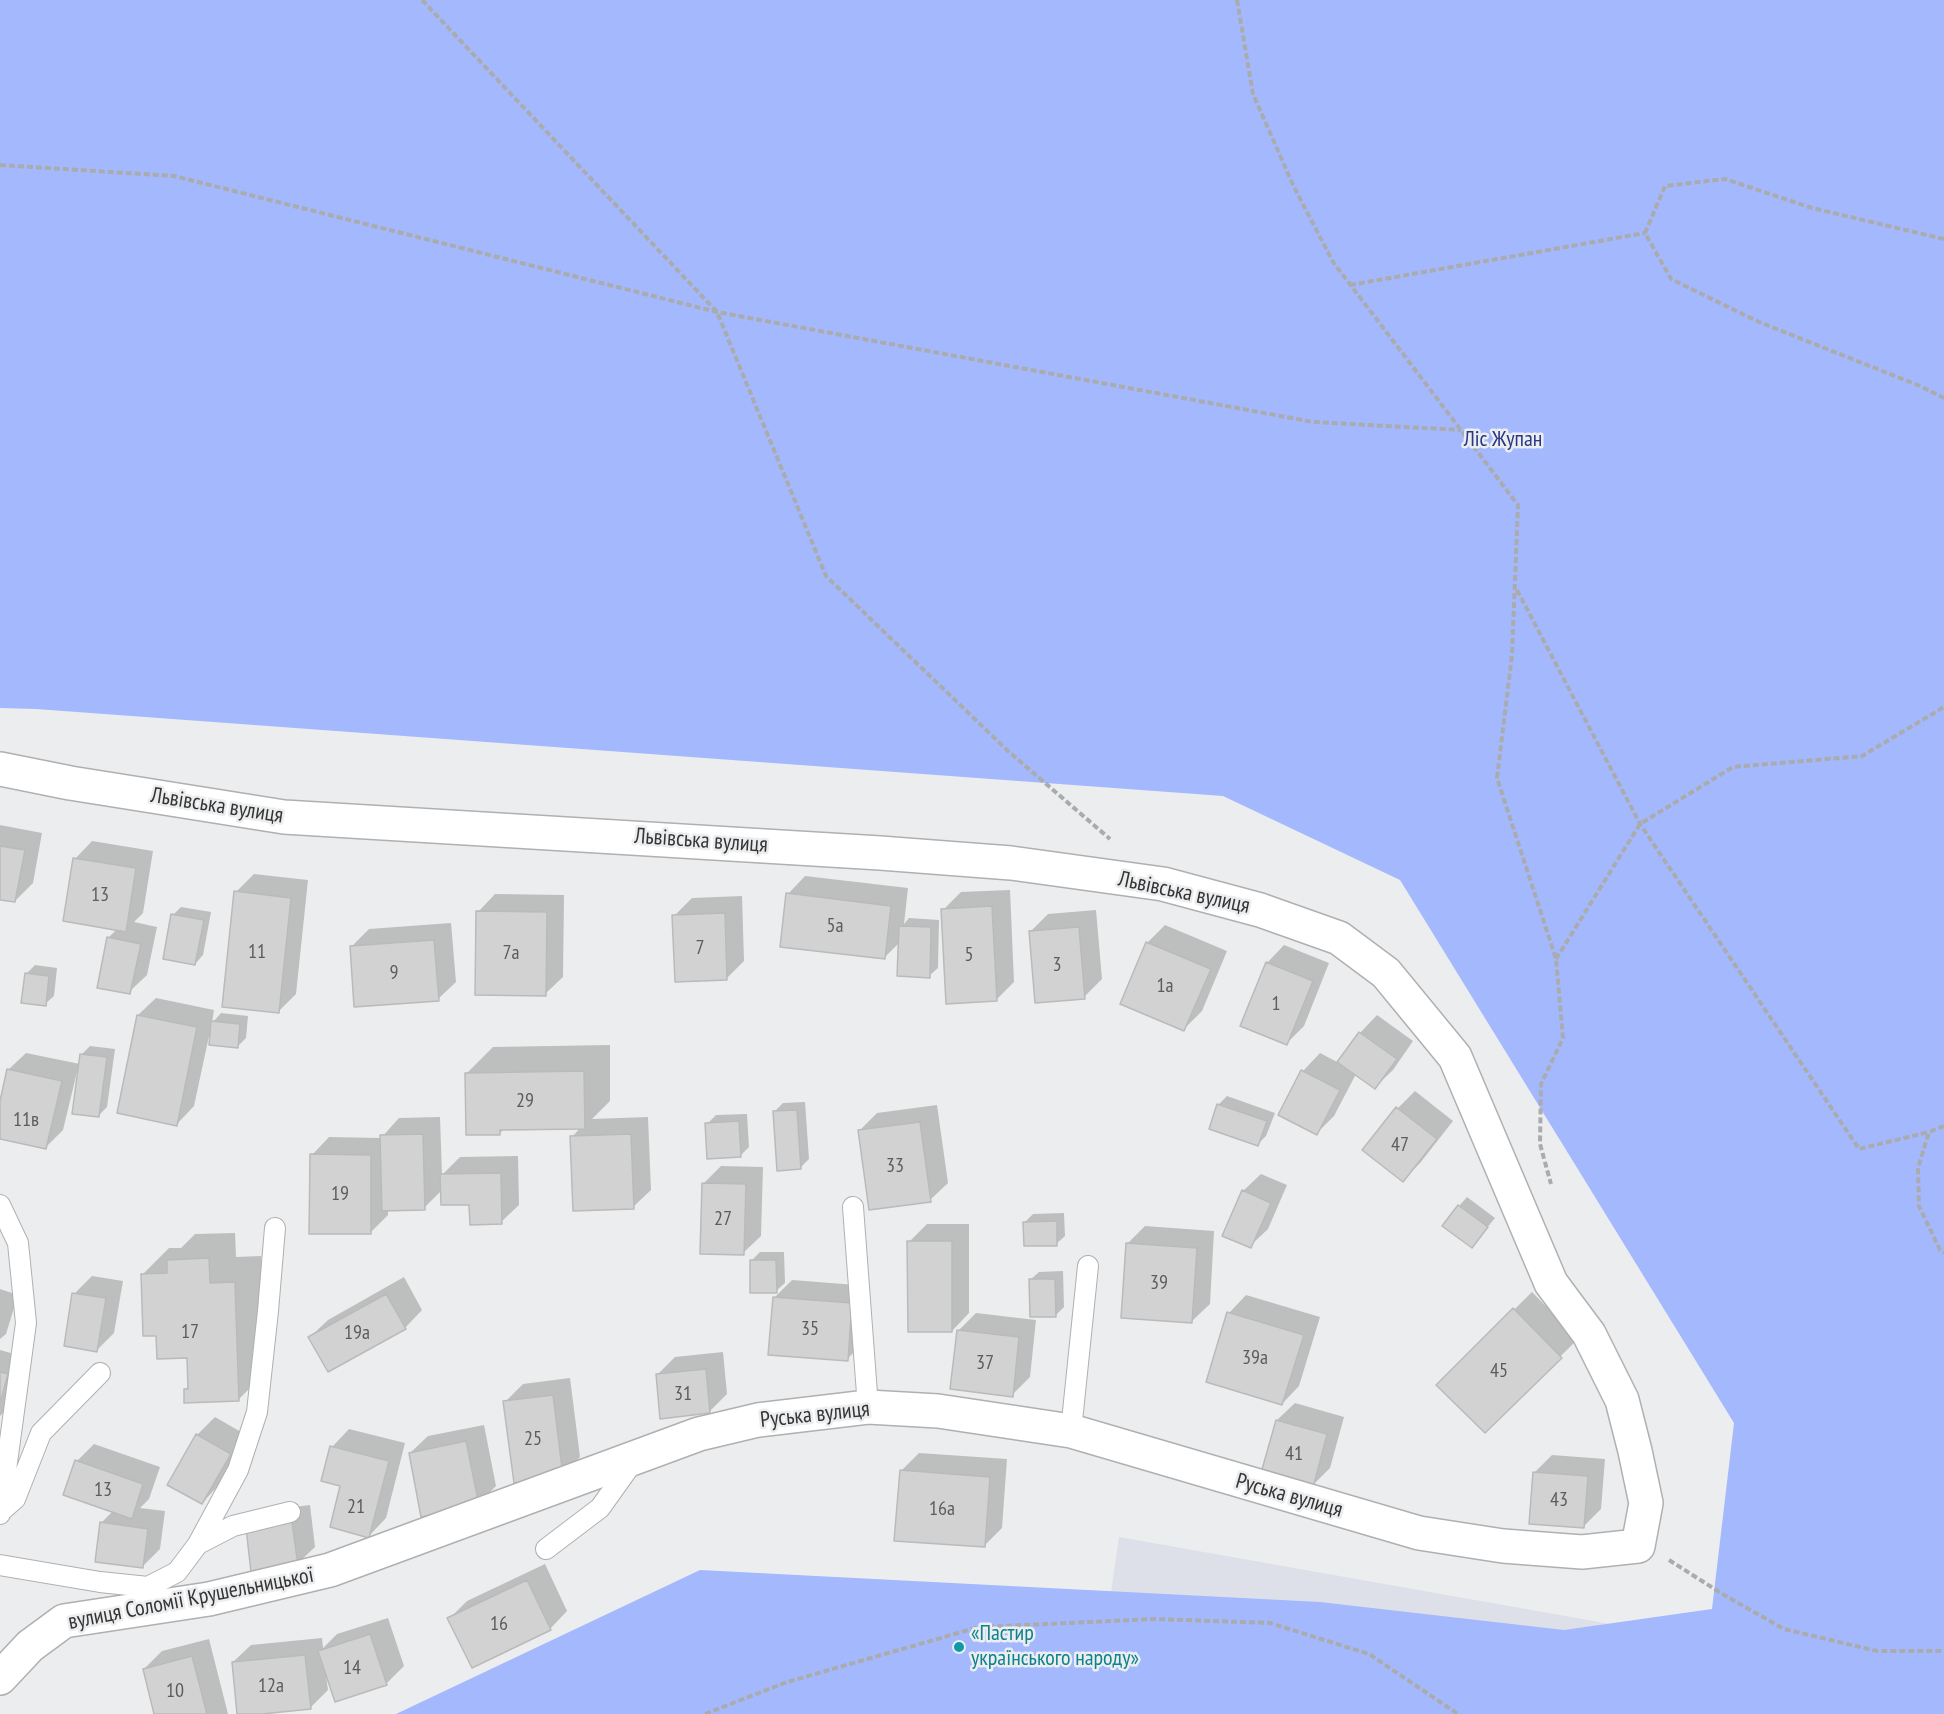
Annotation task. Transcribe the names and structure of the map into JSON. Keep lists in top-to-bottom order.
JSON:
{
  "streets": {
    "street": ["Львівська вулиця", "Руська вулиця", "вулиця Соломії Крушельницької"]
  },
  "crossings": [
    ["Львівська вулиця", "Руська вулиця"],
    ["Руська вулиця", "вулиця Соломії Крушельницької"]
  ],
  "parks": ["Ліс Жупан"],
  "places": ["«Пастир українського народу»"],
  "house_numbers": [
    "13",
    "5а",
    "7",
    "11",
    "7а",
    "5",
    "3",
    "9",
    "1а",
    "1",
    "29",
    "11в",
    "47",
    "33",
    "19",
    "27",
    "39",
    "35",
    "17",
    "19а",
    "39а",
    "37",
    "45",
    "31",
    "25",
    "41",
    "13",
    "43",
    "21",
    "16а",
    "16",
    "14",
    "12а",
    "10"
  ]
}
